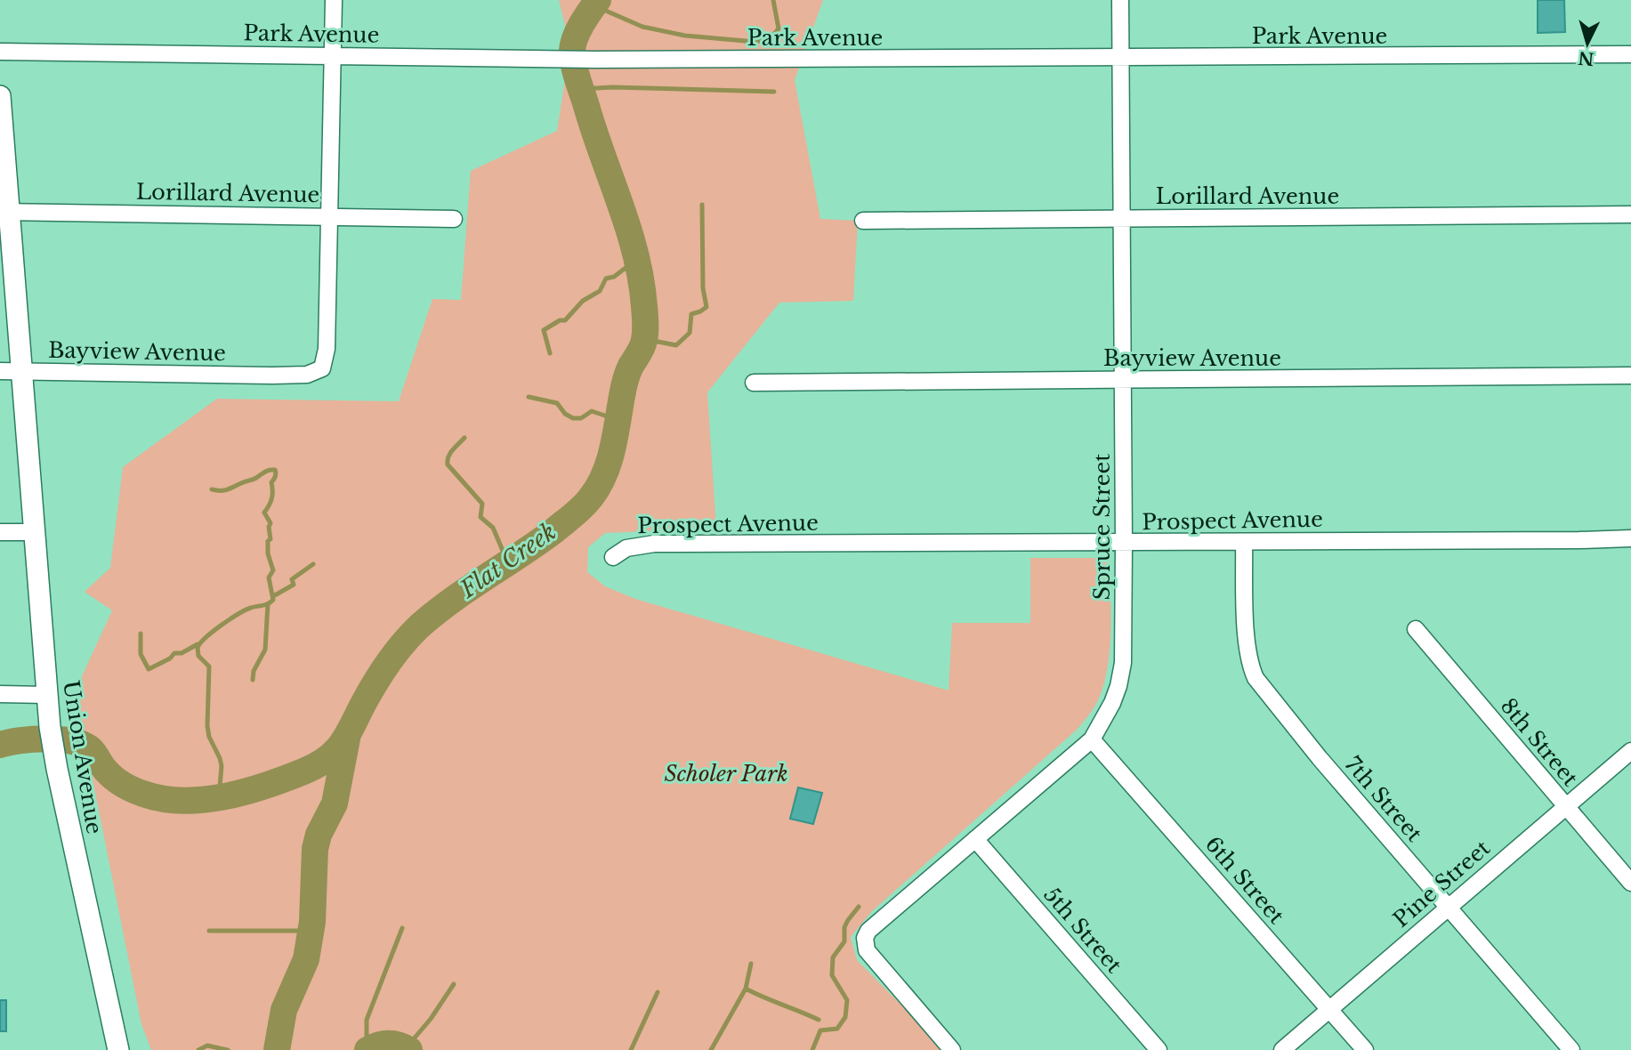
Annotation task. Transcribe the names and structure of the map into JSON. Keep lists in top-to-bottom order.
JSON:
{
  "streets": {
    "street": [
      "Park Avenue",
      "Lorillard Avenue",
      "Bayview Avenue",
      "Prospect Avenue",
      "Spruce Street",
      "8th Street",
      "Union Avenue",
      "7th Street",
      "6th Street",
      "Pine Street",
      "5th Street"
    ]
  },
  "crossings": [
    ["Park Avenue", "Bayview Avenue"],
    ["Park Avenue", "Spruce Street"],
    ["Lorillard Avenue", "Bayview Avenue"],
    ["Lorillard Avenue", "Spruce Street"],
    ["Lorillard Avenue", "Union Avenue"],
    ["Bayview Avenue", "Spruce Street"],
    ["Bayview Avenue", "Union Avenue"],
    ["Prospect Avenue", "Spruce Street"],
    ["Prospect Avenue", "7th Street"],
    ["Spruce Street", "6th Street"],
    ["Spruce Street", "5th Street"],
    ["8th Street", "Pine Street"],
    ["7th Street", "Pine Street"],
    ["6th Street", "Pine Street"]
  ],
  "water": ["Flat Creek"],
  "parks": ["Scholer Park"],
  "north": "bottom"
}
